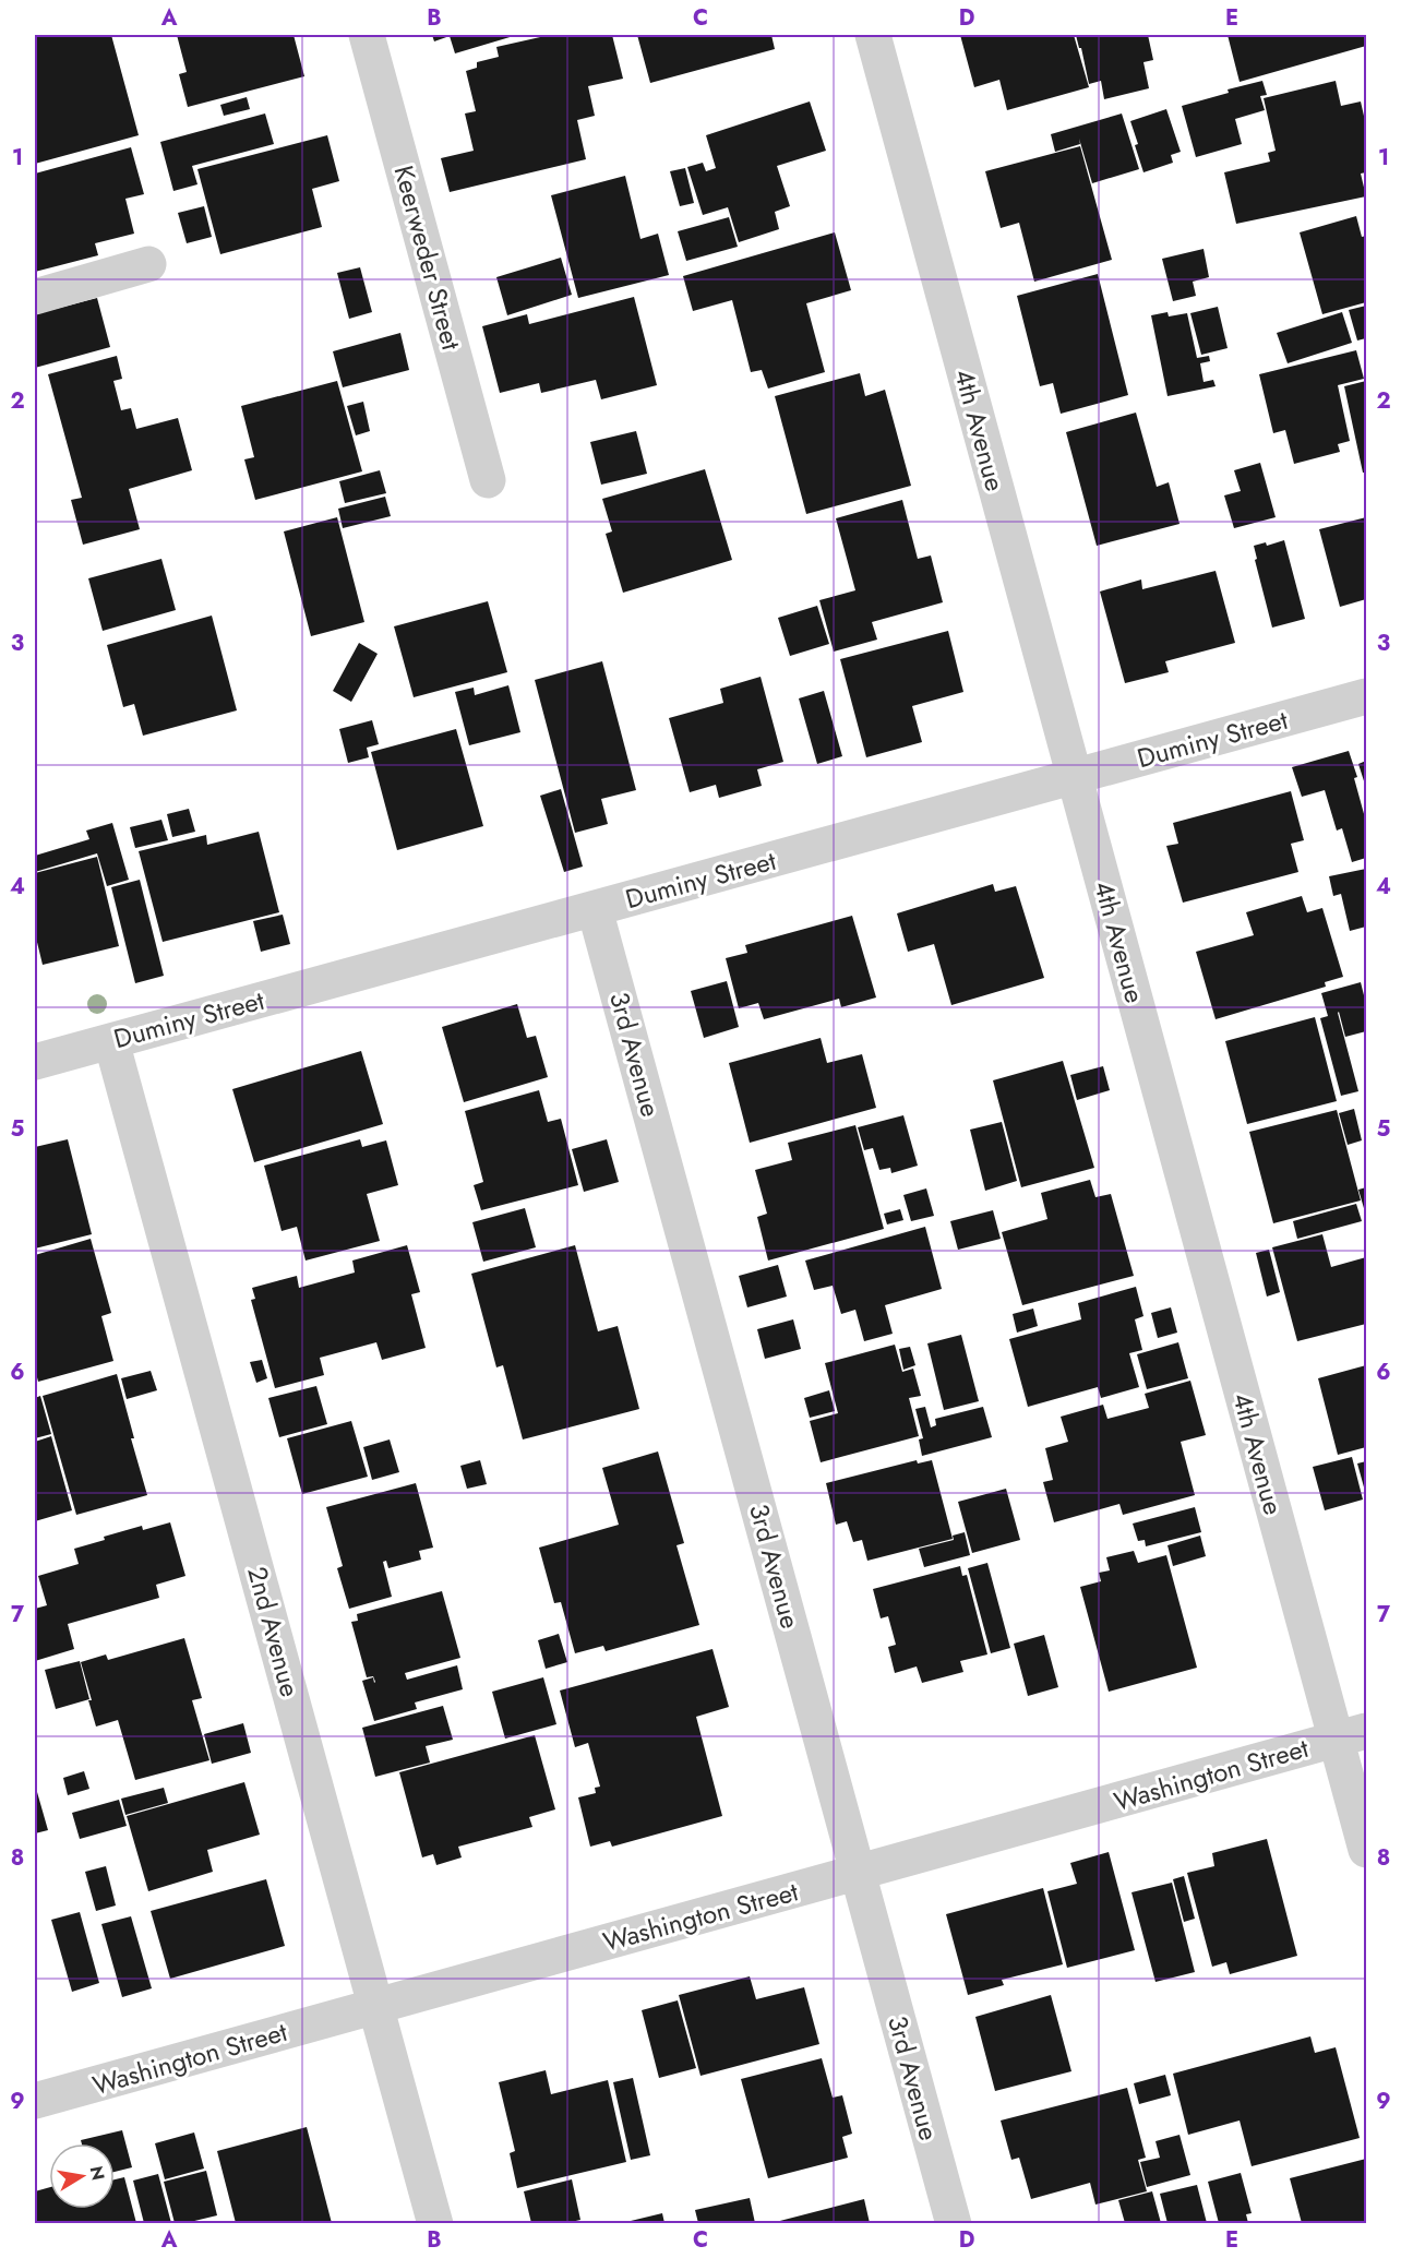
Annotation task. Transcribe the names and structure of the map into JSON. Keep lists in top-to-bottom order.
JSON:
{
  "streets": {
    "street": [
      "Keerweder Street",
      "4th Avenue",
      "Duminy Street",
      "3rd Avenue",
      "2nd Avenue",
      "Washington Street"
    ]
  },
  "crossings": [
    ["4th Avenue", "Duminy Street"],
    ["4th Avenue", "Washington Street"],
    ["Duminy Street", "3rd Avenue"],
    ["Duminy Street", "2nd Avenue"],
    ["3rd Avenue", "Washington Street"],
    ["2nd Avenue", "Washington Street"]
  ],
  "north": "right",
  "grid": {
    "columns": [
      "A",
      "B",
      "C",
      "D",
      "E"
    ],
    "rows": [
      "1",
      "2",
      "3",
      "4",
      "5",
      "6",
      "7",
      "8",
      "9"
    ]
  }
}
